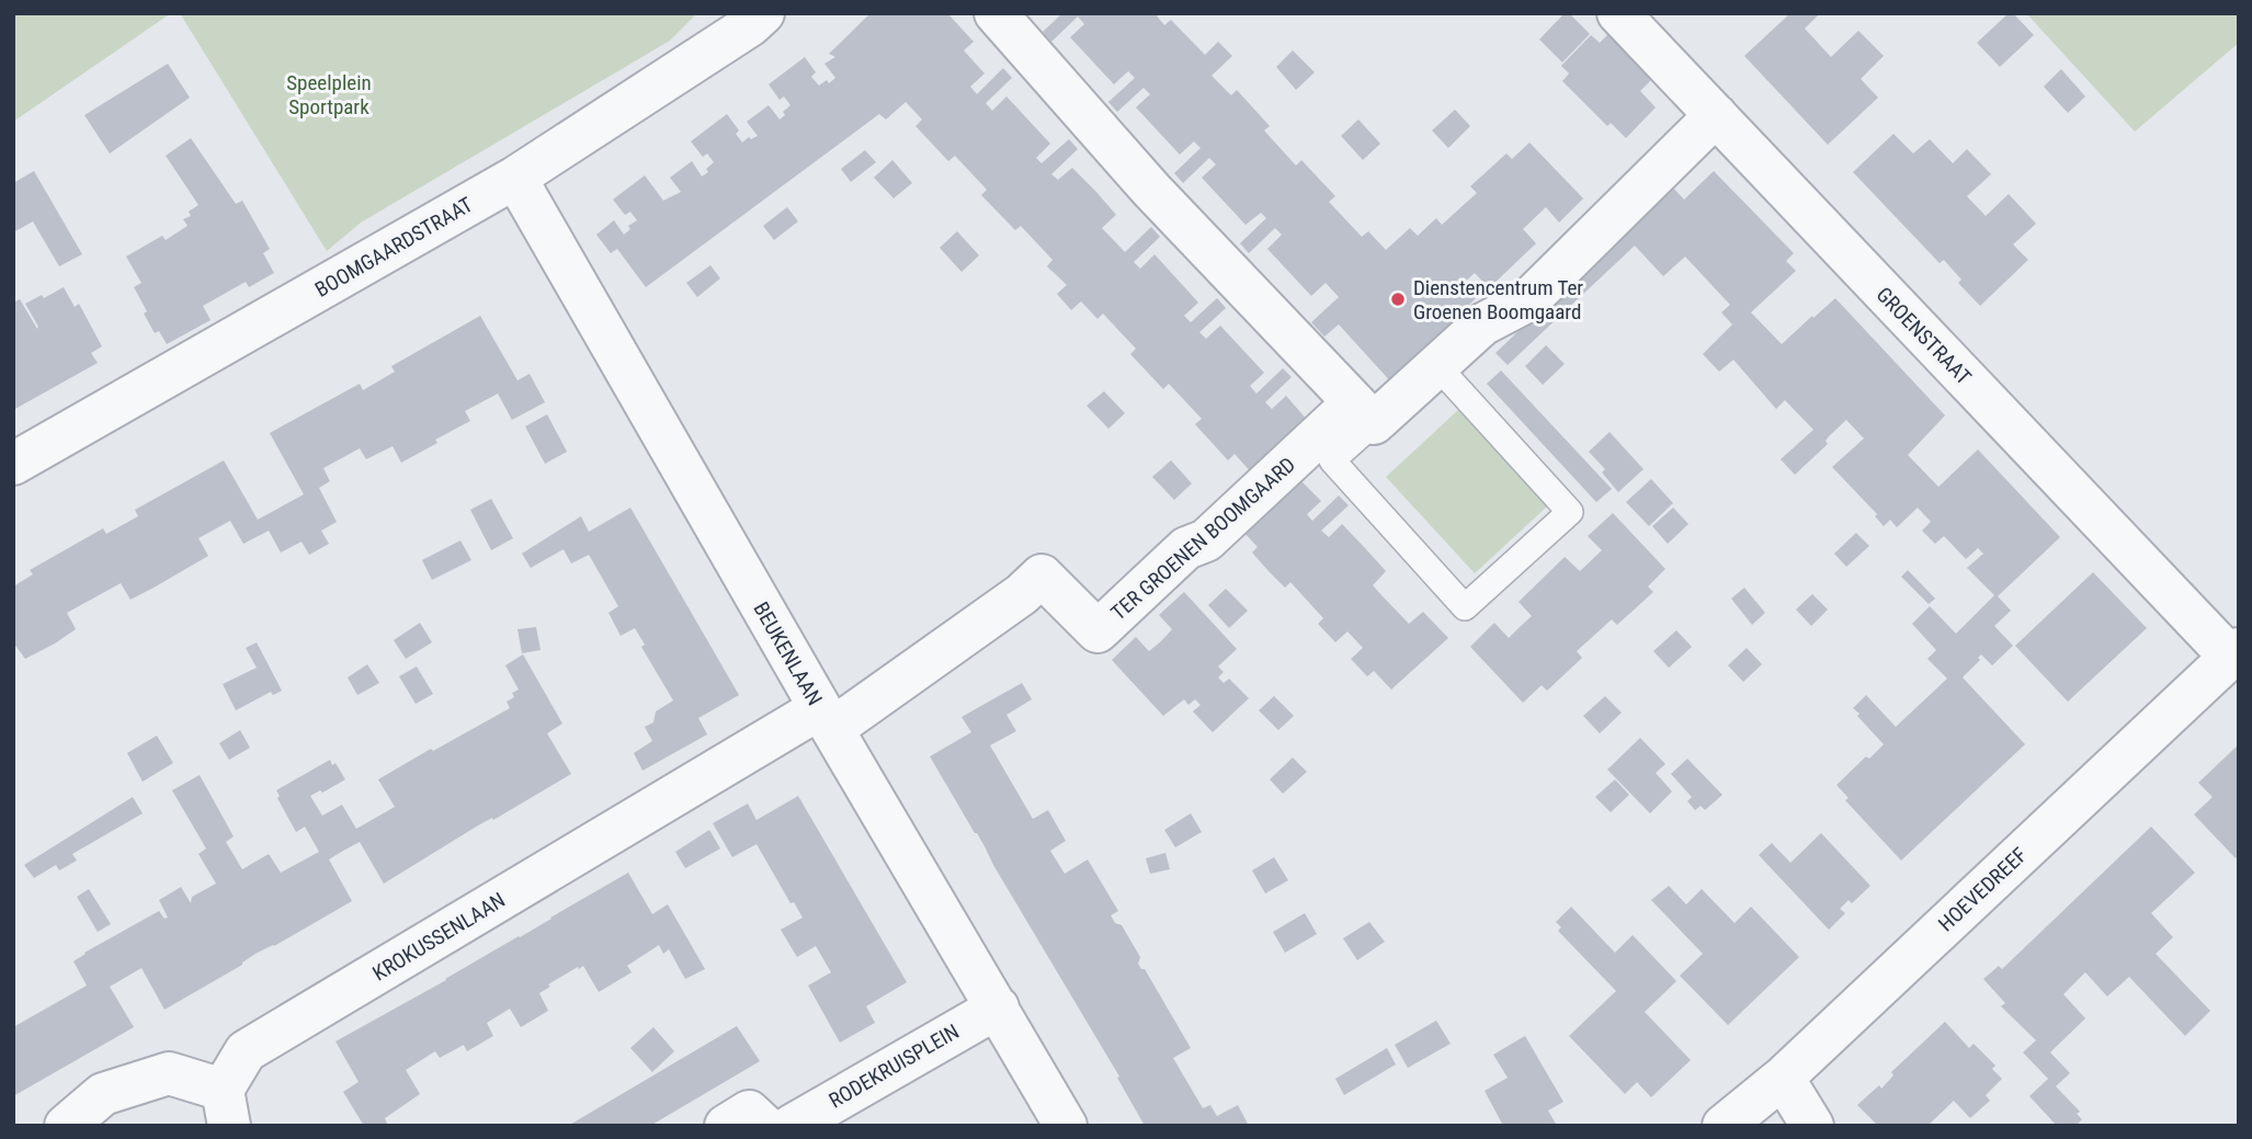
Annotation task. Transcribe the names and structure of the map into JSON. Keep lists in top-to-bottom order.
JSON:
{
  "streets": {
    "street": [
      "BOOMGAARDSTRAAT",
      "GROENSTRAAT",
      "TER GROENEN BOOMGAARD",
      "BEUKENLAAN",
      "HOEVEDREEF",
      "KROKUSSENLAAN",
      "RODEKRUISPLEIN"
    ]
  },
  "crossings": [
    ["BOOMGAARDSTRAAT", "BEUKENLAAN"],
    ["GROENSTRAAT", "TER GROENEN BOOMGAARD"],
    ["GROENSTRAAT", "HOEVEDREEF"],
    ["TER GROENEN BOOMGAARD", "BEUKENLAAN"],
    ["TER GROENEN BOOMGAARD", "KROKUSSENLAAN"],
    ["BEUKENLAAN", "KROKUSSENLAAN"],
    ["BEUKENLAAN", "RODEKRUISPLEIN"]
  ],
  "parks": ["Speelplein Sportpark"],
  "places": ["Dienstencentrum Ter Groenen Boomgaard"]
}
